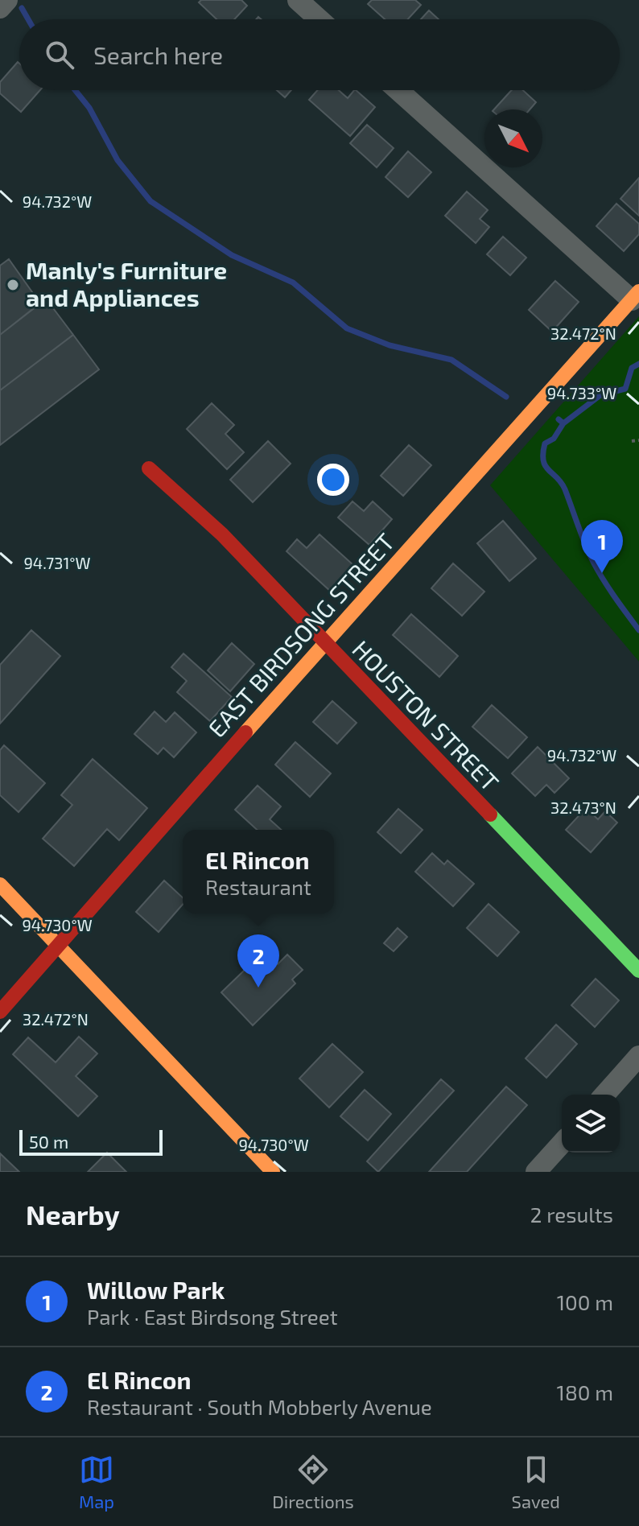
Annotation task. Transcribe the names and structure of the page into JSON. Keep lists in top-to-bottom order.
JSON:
{
  "streets": {
    "street": ["EAST BIRDSONG STREET", "HOUSTON STREET"]
  },
  "crossings": [
    ["EAST BIRDSONG STREET", "HOUSTON STREET"]
  ],
  "places": ["Manly's Furniture and Appliances"],
  "scale_bar": "50 m",
  "north": "bottom right",
  "page": {
    "search": "Search here",
    "pins": ["1", "2"],
    "popup": ["El Rincon", "Restaurant"],
    "scale": "50 m",
    "heading": ["Nearby", "2 results"],
    "list": [
      {
        "mark": "1",
        "name": "Willow Park",
        "note": "Park · East Birdsong Street",
        "value": "100 m"
      },
      {
        "mark": "2",
        "name": "El Rincon",
        "note": "Restaurant · South Mobberly Avenue",
        "value": "180 m"
      }
    ],
    "nav": ["Map", "Directions", "Saved"]
  },
  "coordinates": [
    "94.732°W",
    "32.472°N",
    "94.733°W",
    "94.731°W",
    "32.473°N",
    "94.730°W"
  ]
}
